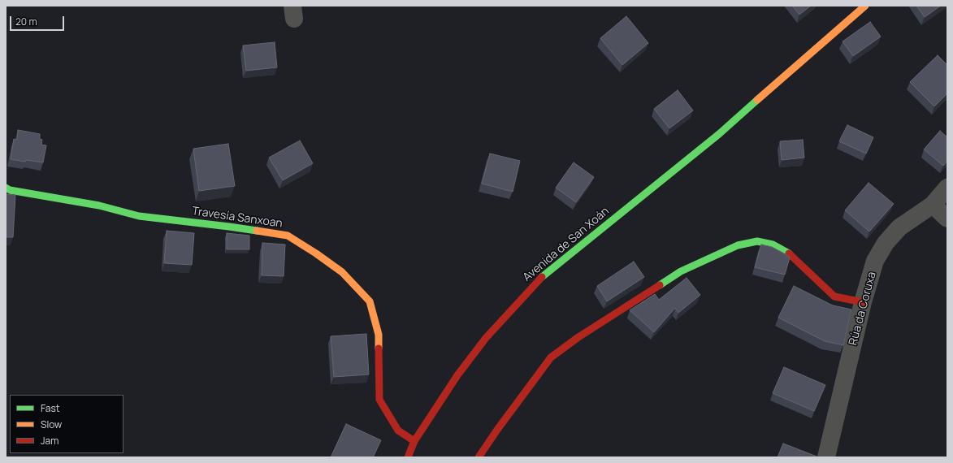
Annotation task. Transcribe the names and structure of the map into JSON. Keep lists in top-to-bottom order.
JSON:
{
  "streets": {
    "street": ["Travesía Sanxoan", "Avenida de San Xoán", "Rúa da Coruxa"]
  },
  "crossings": [
    ["Travesía Sanxoan", "Avenida de San Xoán"]
  ],
  "legend": ["Fast", "Slow", "Jam"],
  "scale_bar": "20 m"
}
